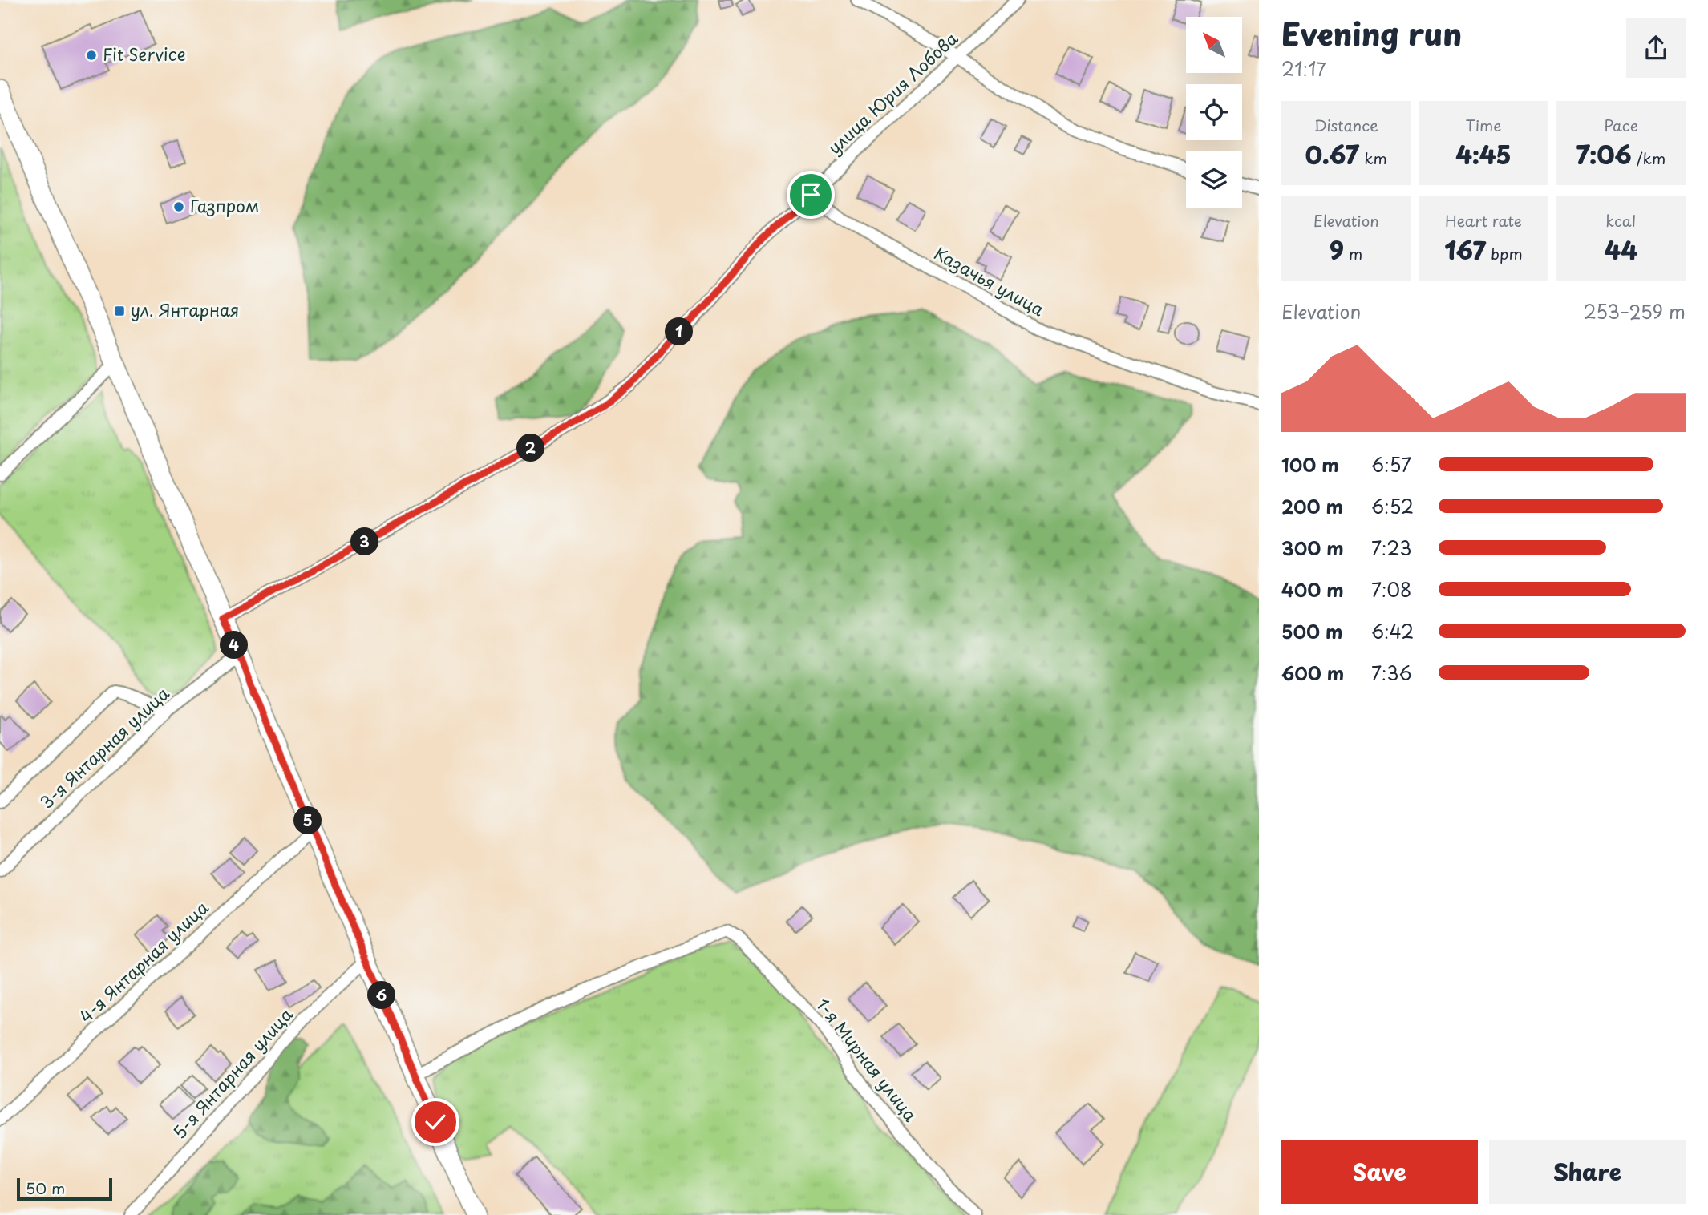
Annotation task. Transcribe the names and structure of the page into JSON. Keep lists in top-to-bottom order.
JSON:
{
  "streets": {
    "street": [
      "улица Юрия Лобова",
      "Казачья улица",
      "3-я Янтарная улица",
      "4-я Янтарная улица",
      "1-я Мирная улица",
      "5-я Янтарная улица"
    ]
  },
  "crossings": [
    ["улица Юрия Лобова", "Казачья улица"]
  ],
  "places": {
    "other": ["Fit Service", "Газпром"],
    "transit": ["ул. Янтарная"]
  },
  "scale_bar": "50 m",
  "north": "top left",
  "page": {
    "heading": ["Evening run", "21:17"],
    "stats": [
      ["Distance", "0.67 km"],
      ["Time", "4:45"],
      ["Pace", "7:06 /km"],
      ["Elevation", "9 m"],
      ["Heart rate", "167 bpm"],
      ["kcal", "44"]
    ],
    "chart": ["Elevation", "253–259 m"],
    "pins": [
      "1",
      "2",
      "3",
      "4",
      "5",
      "6"
    ],
    "list": [
      {
        "name": "100 m",
        "note": "6:57"
      },
      {
        "name": "200 m",
        "note": "6:52"
      },
      {
        "name": "300 m",
        "note": "7:23"
      },
      {
        "name": "400 m",
        "note": "7:08"
      },
      {
        "name": "500 m",
        "note": "6:42"
      },
      {
        "name": "600 m",
        "note": "7:36"
      }
    ],
    "buttons": ["Save", "Share"],
    "scale": "50 m"
  }
}
